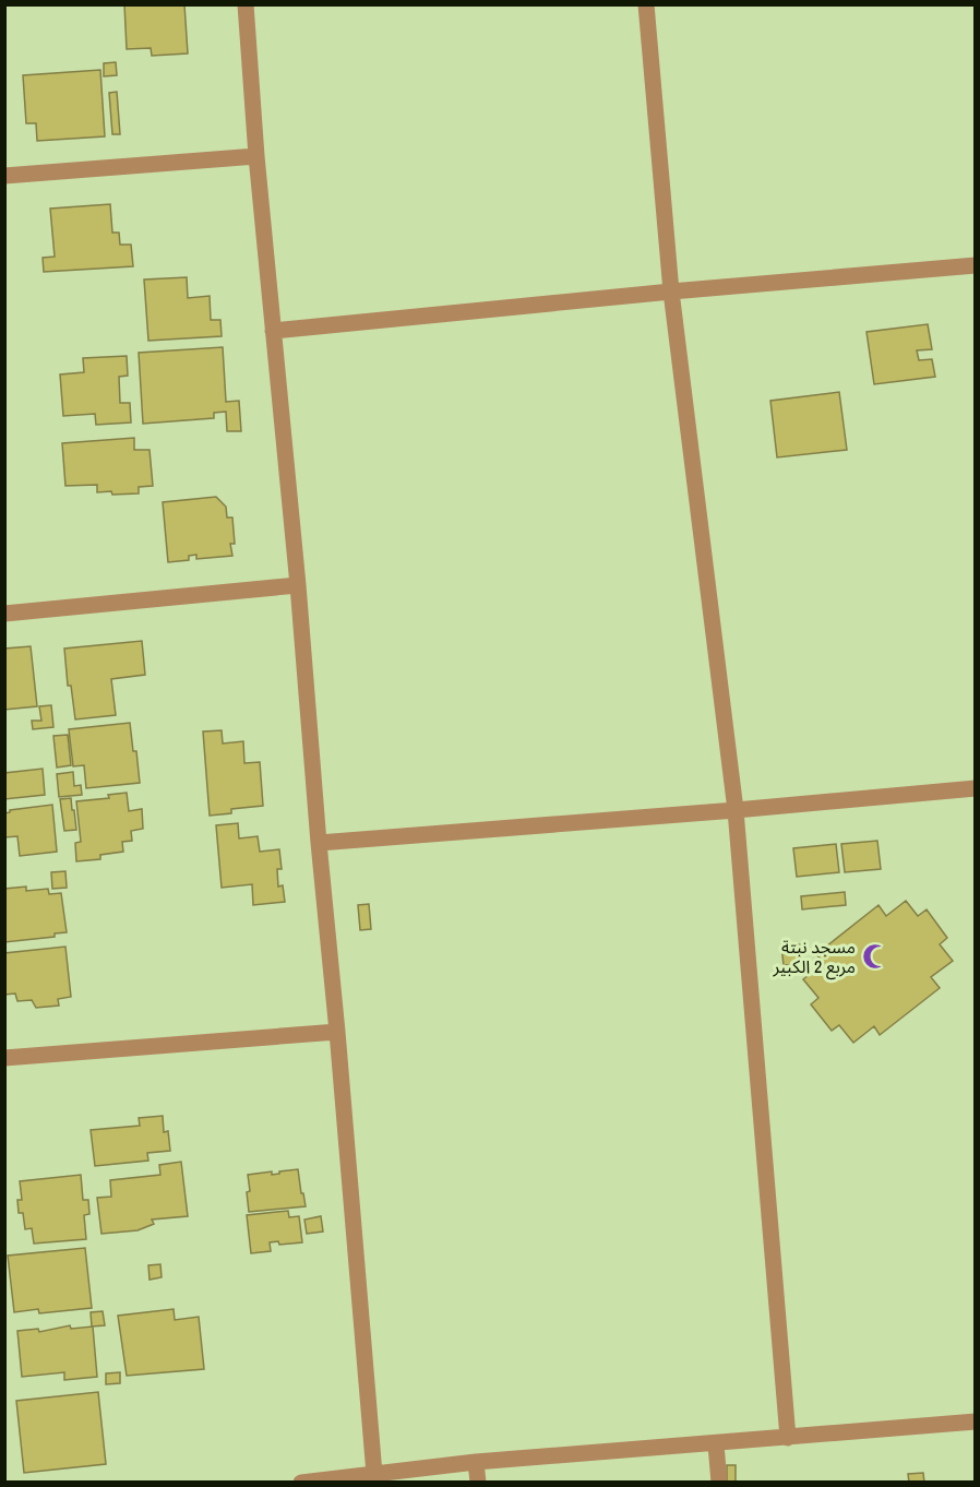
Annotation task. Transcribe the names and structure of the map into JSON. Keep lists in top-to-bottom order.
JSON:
{
  "places": {
    "mosque": ["مسجد نبتة مربع 2 الكبير"]
  }
}
